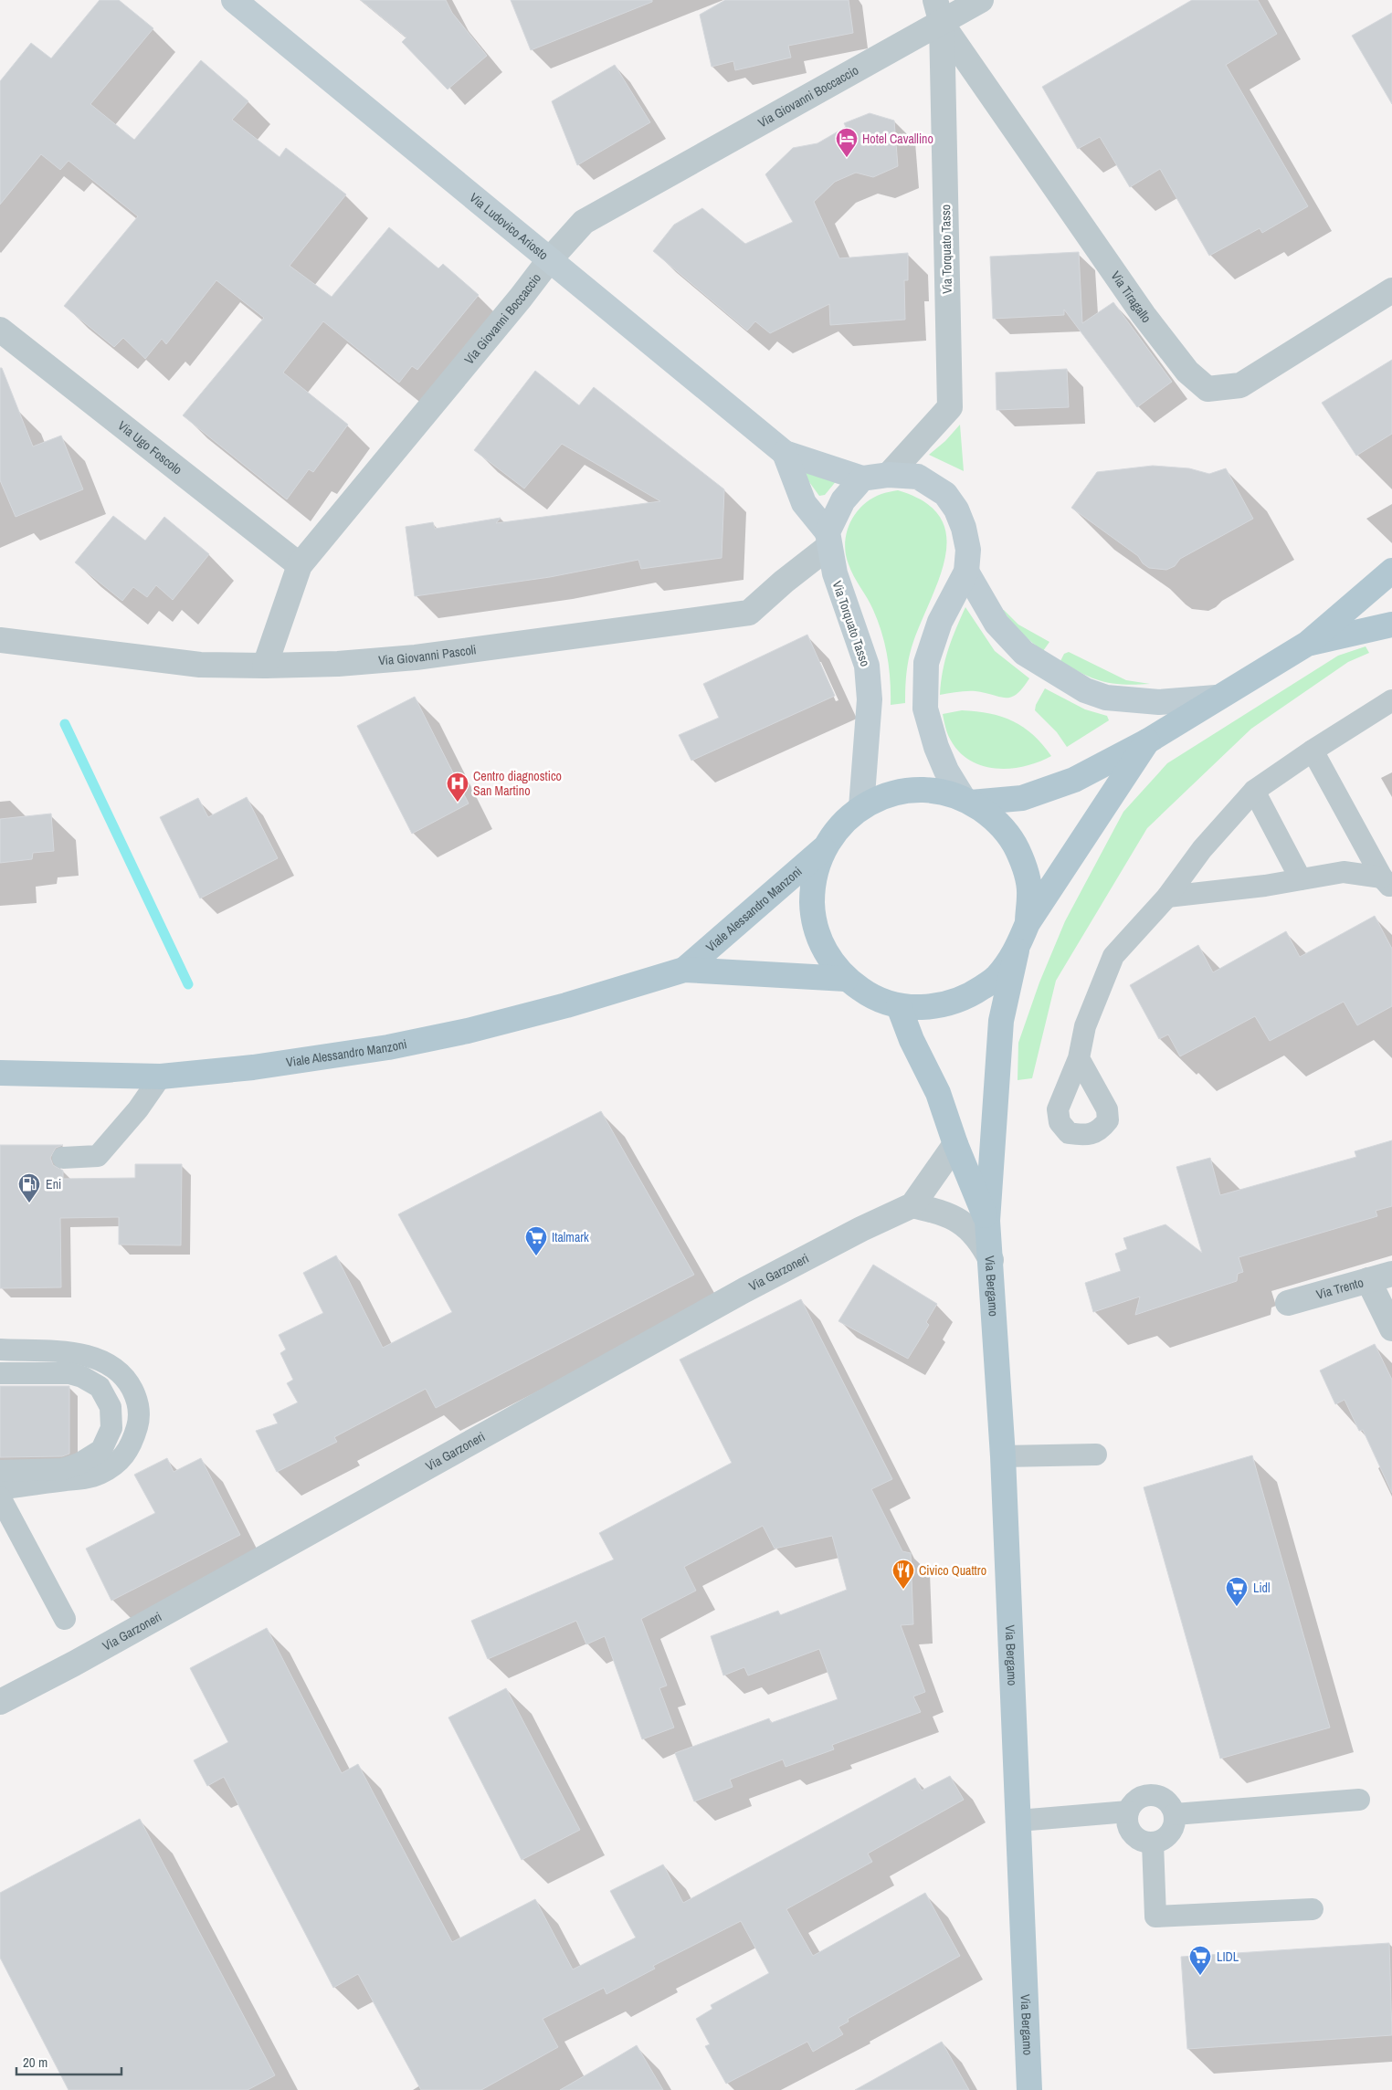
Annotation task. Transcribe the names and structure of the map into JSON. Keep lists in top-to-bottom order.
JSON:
{
  "streets": {
    "main road": ["Viale Alessandro Manzoni", "Via Bergamo"],
    "street": [
      "Via Giovanni Boccaccio",
      "Via Ludovico Ariosto",
      "Via Torquato Tasso",
      "Via Tiragallo",
      "Via Ugo Foscolo",
      "Via Giovanni Pascoli",
      "Via Garzoneri",
      "Via Trento"
    ]
  },
  "crossings": [
    ["Via Giovanni Boccaccio", "Via Ludovico Ariosto"],
    ["Via Giovanni Boccaccio", "Via Torquato Tasso"],
    ["Via Giovanni Boccaccio", "Via Tiragallo"],
    ["Via Giovanni Boccaccio", "Via Ugo Foscolo"],
    ["Via Giovanni Boccaccio", "Via Giovanni Pascoli"],
    ["Via Ludovico Ariosto", "Via Torquato Tasso"],
    ["Via Ludovico Ariosto", "Via Giovanni Pascoli"],
    ["Via Torquato Tasso", "Via Tiragallo"],
    ["Via Torquato Tasso", "Via Giovanni Pascoli"]
  ],
  "places": {
    "hotel": ["Hotel Cavallino"],
    "hospital": ["Centro diagnostico San Martino"],
    "fuel station": ["Eni"],
    "supermarket": ["Italmark", "Lidl", "LIDL"],
    "restaurant": ["Civico Quattro"]
  },
  "scale_bar": "20 m"
}
